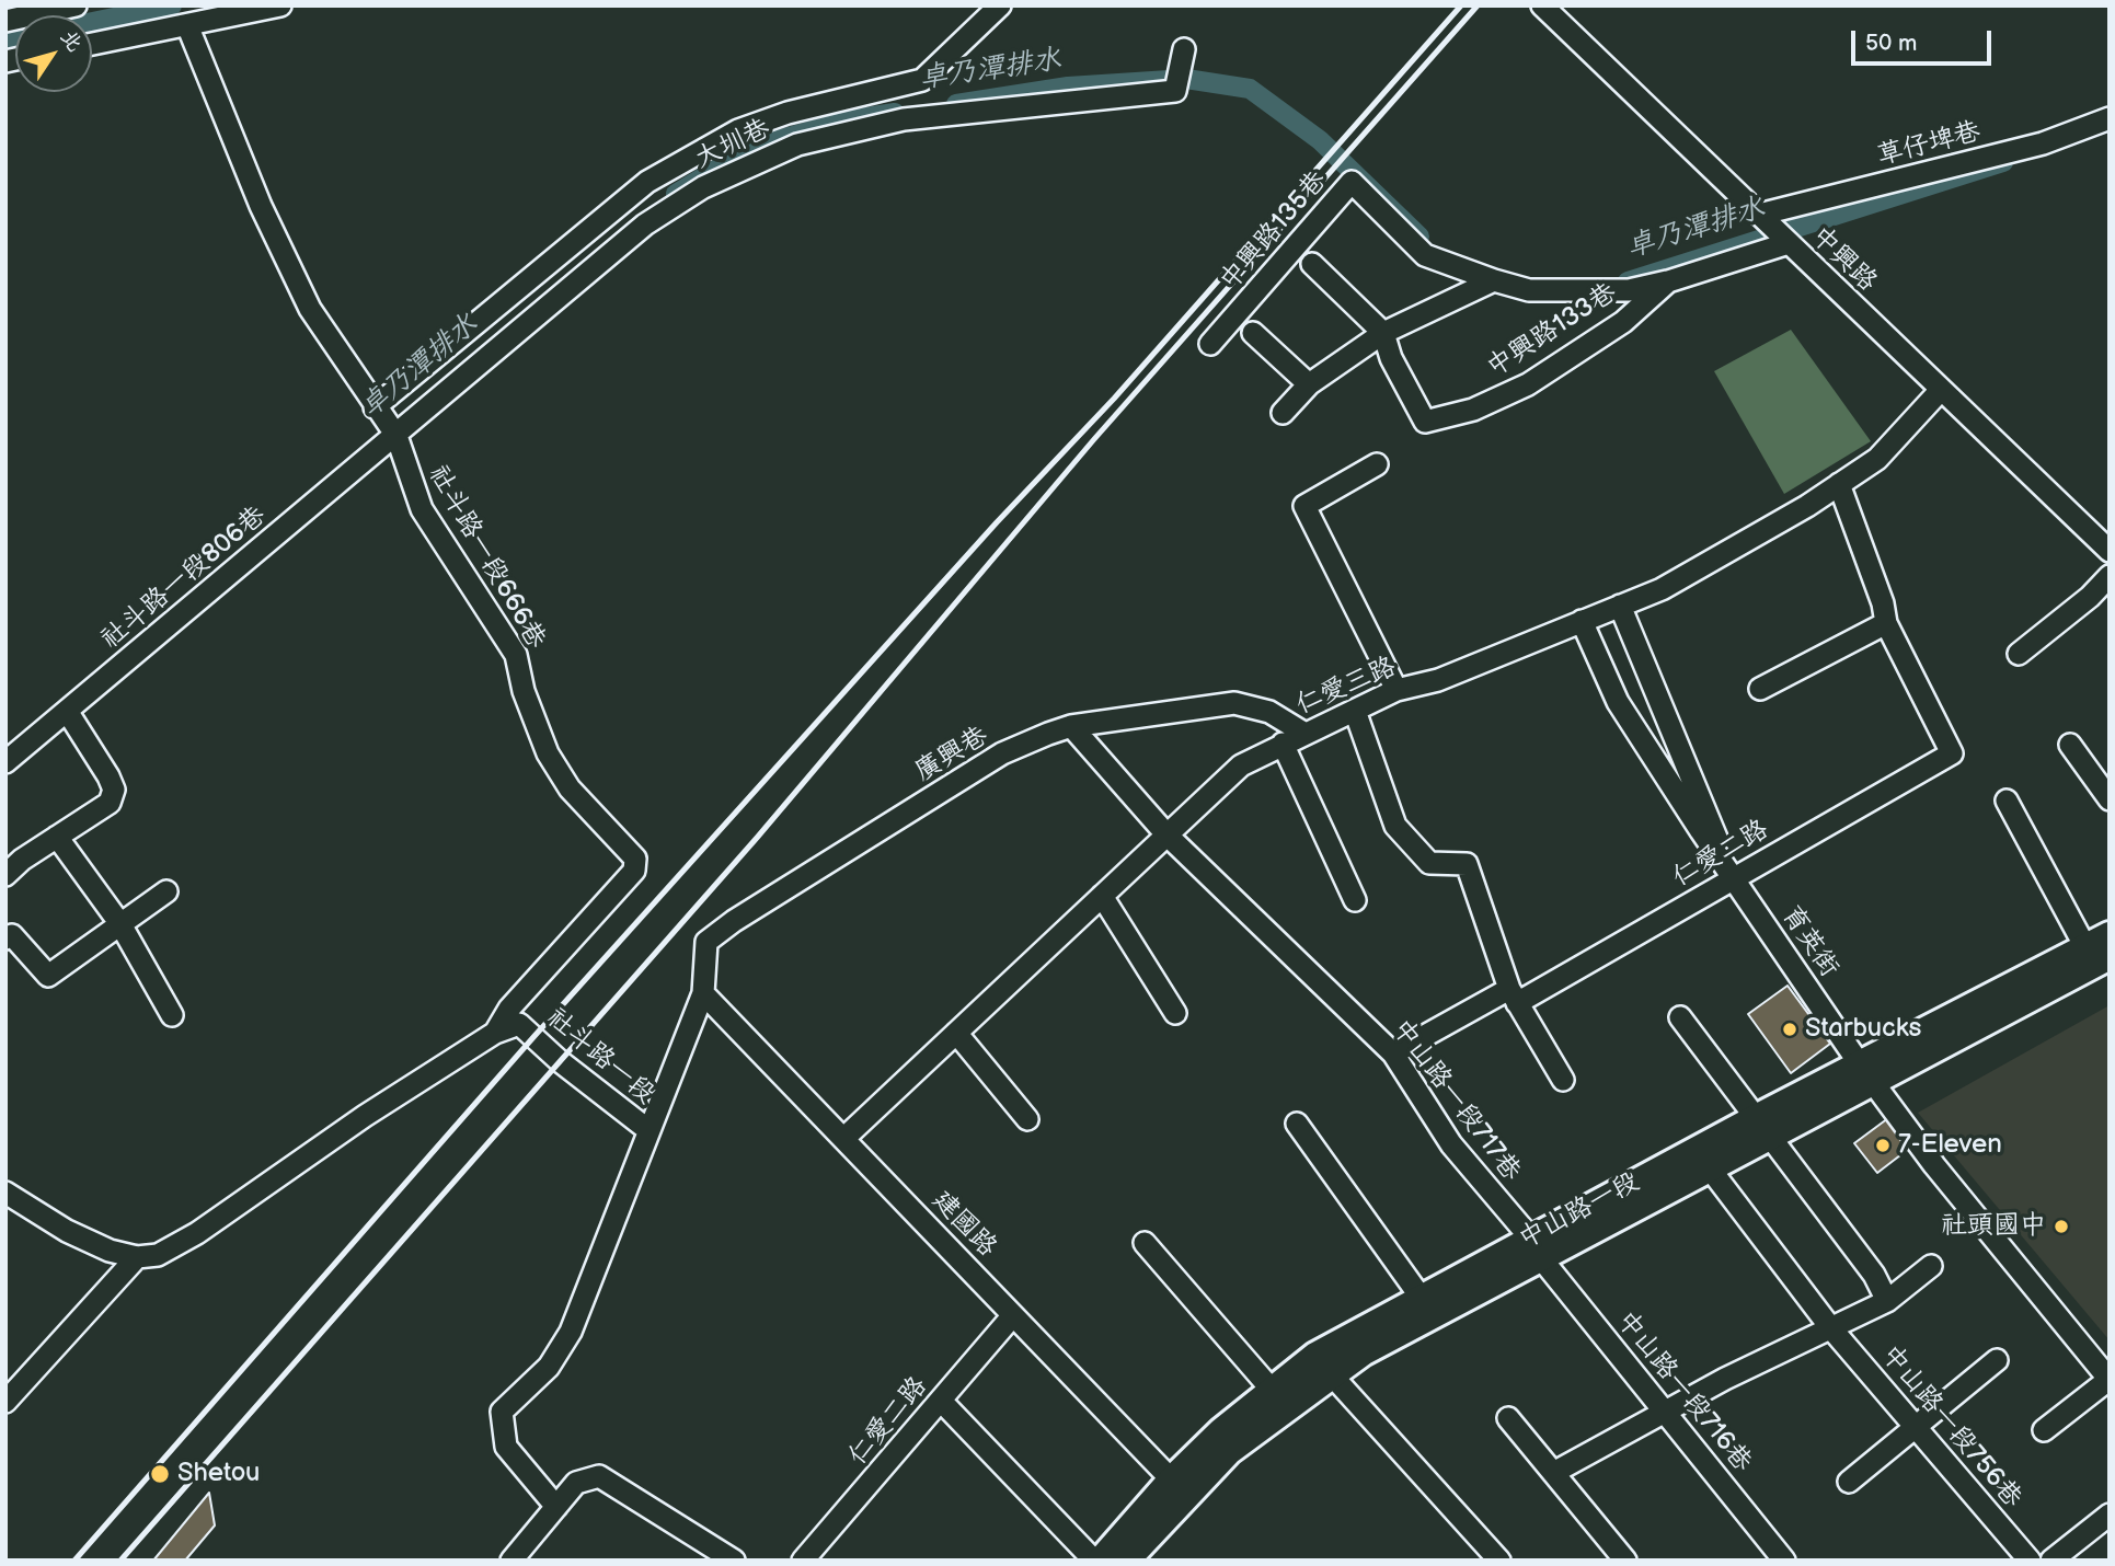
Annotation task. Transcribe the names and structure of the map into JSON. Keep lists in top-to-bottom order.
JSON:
{
  "streets": {
    "main road": ["中山路一段"],
    "street": [
      "大圳巷",
      "草仔埤巷",
      "中興路135巷",
      "中興路",
      "中興路133巷",
      "社斗路一段666巷",
      "社斗路一段806巷",
      "仁愛三路",
      "廣興巷",
      "仁愛二路",
      "育英街",
      "社斗路一段",
      "中山路一段717巷",
      "建國路",
      "中山路一段716巷",
      "中山路一段756巷"
    ]
  },
  "crossings": [
    ["大圳巷", "社斗路一段666巷"],
    ["大圳巷", "社斗路一段806巷"],
    ["草仔埤巷", "中興路"],
    ["中興路135巷", "中興路133巷"],
    ["中興路", "中興路133巷"],
    ["中興路", "仁愛三路"],
    ["社斗路一段666巷", "社斗路一段806巷"],
    ["社斗路一段666巷", "社斗路一段"],
    ["仁愛三路", "廣興巷"],
    ["仁愛三路", "育英街"],
    ["仁愛三路", "中山路一段717巷"],
    ["仁愛三路", "建國路"],
    ["廣興巷", "社斗路一段"],
    ["廣興巷", "中山路一段717巷"],
    ["廣興巷", "建國路"],
    ["仁愛二路", "育英街"],
    ["仁愛二路", "中山路一段717巷"],
    ["仁愛二路", "建國路"],
    ["育英街", "中山路一段"],
    ["中山路一段717巷", "中山路一段"],
    ["中山路一段717巷", "中山路一段716巷"],
    ["中山路一段", "建國路"],
    ["中山路一段", "中山路一段716巷"],
    ["中山路一段", "中山路一段756巷"]
  ],
  "water": ["卓乃潭排水"],
  "places": [
    "Starbucks",
    "7-Eleven",
    "社頭國中",
    "Shetou"
  ],
  "scale_bar": "50 m",
  "north": "top right"
}
